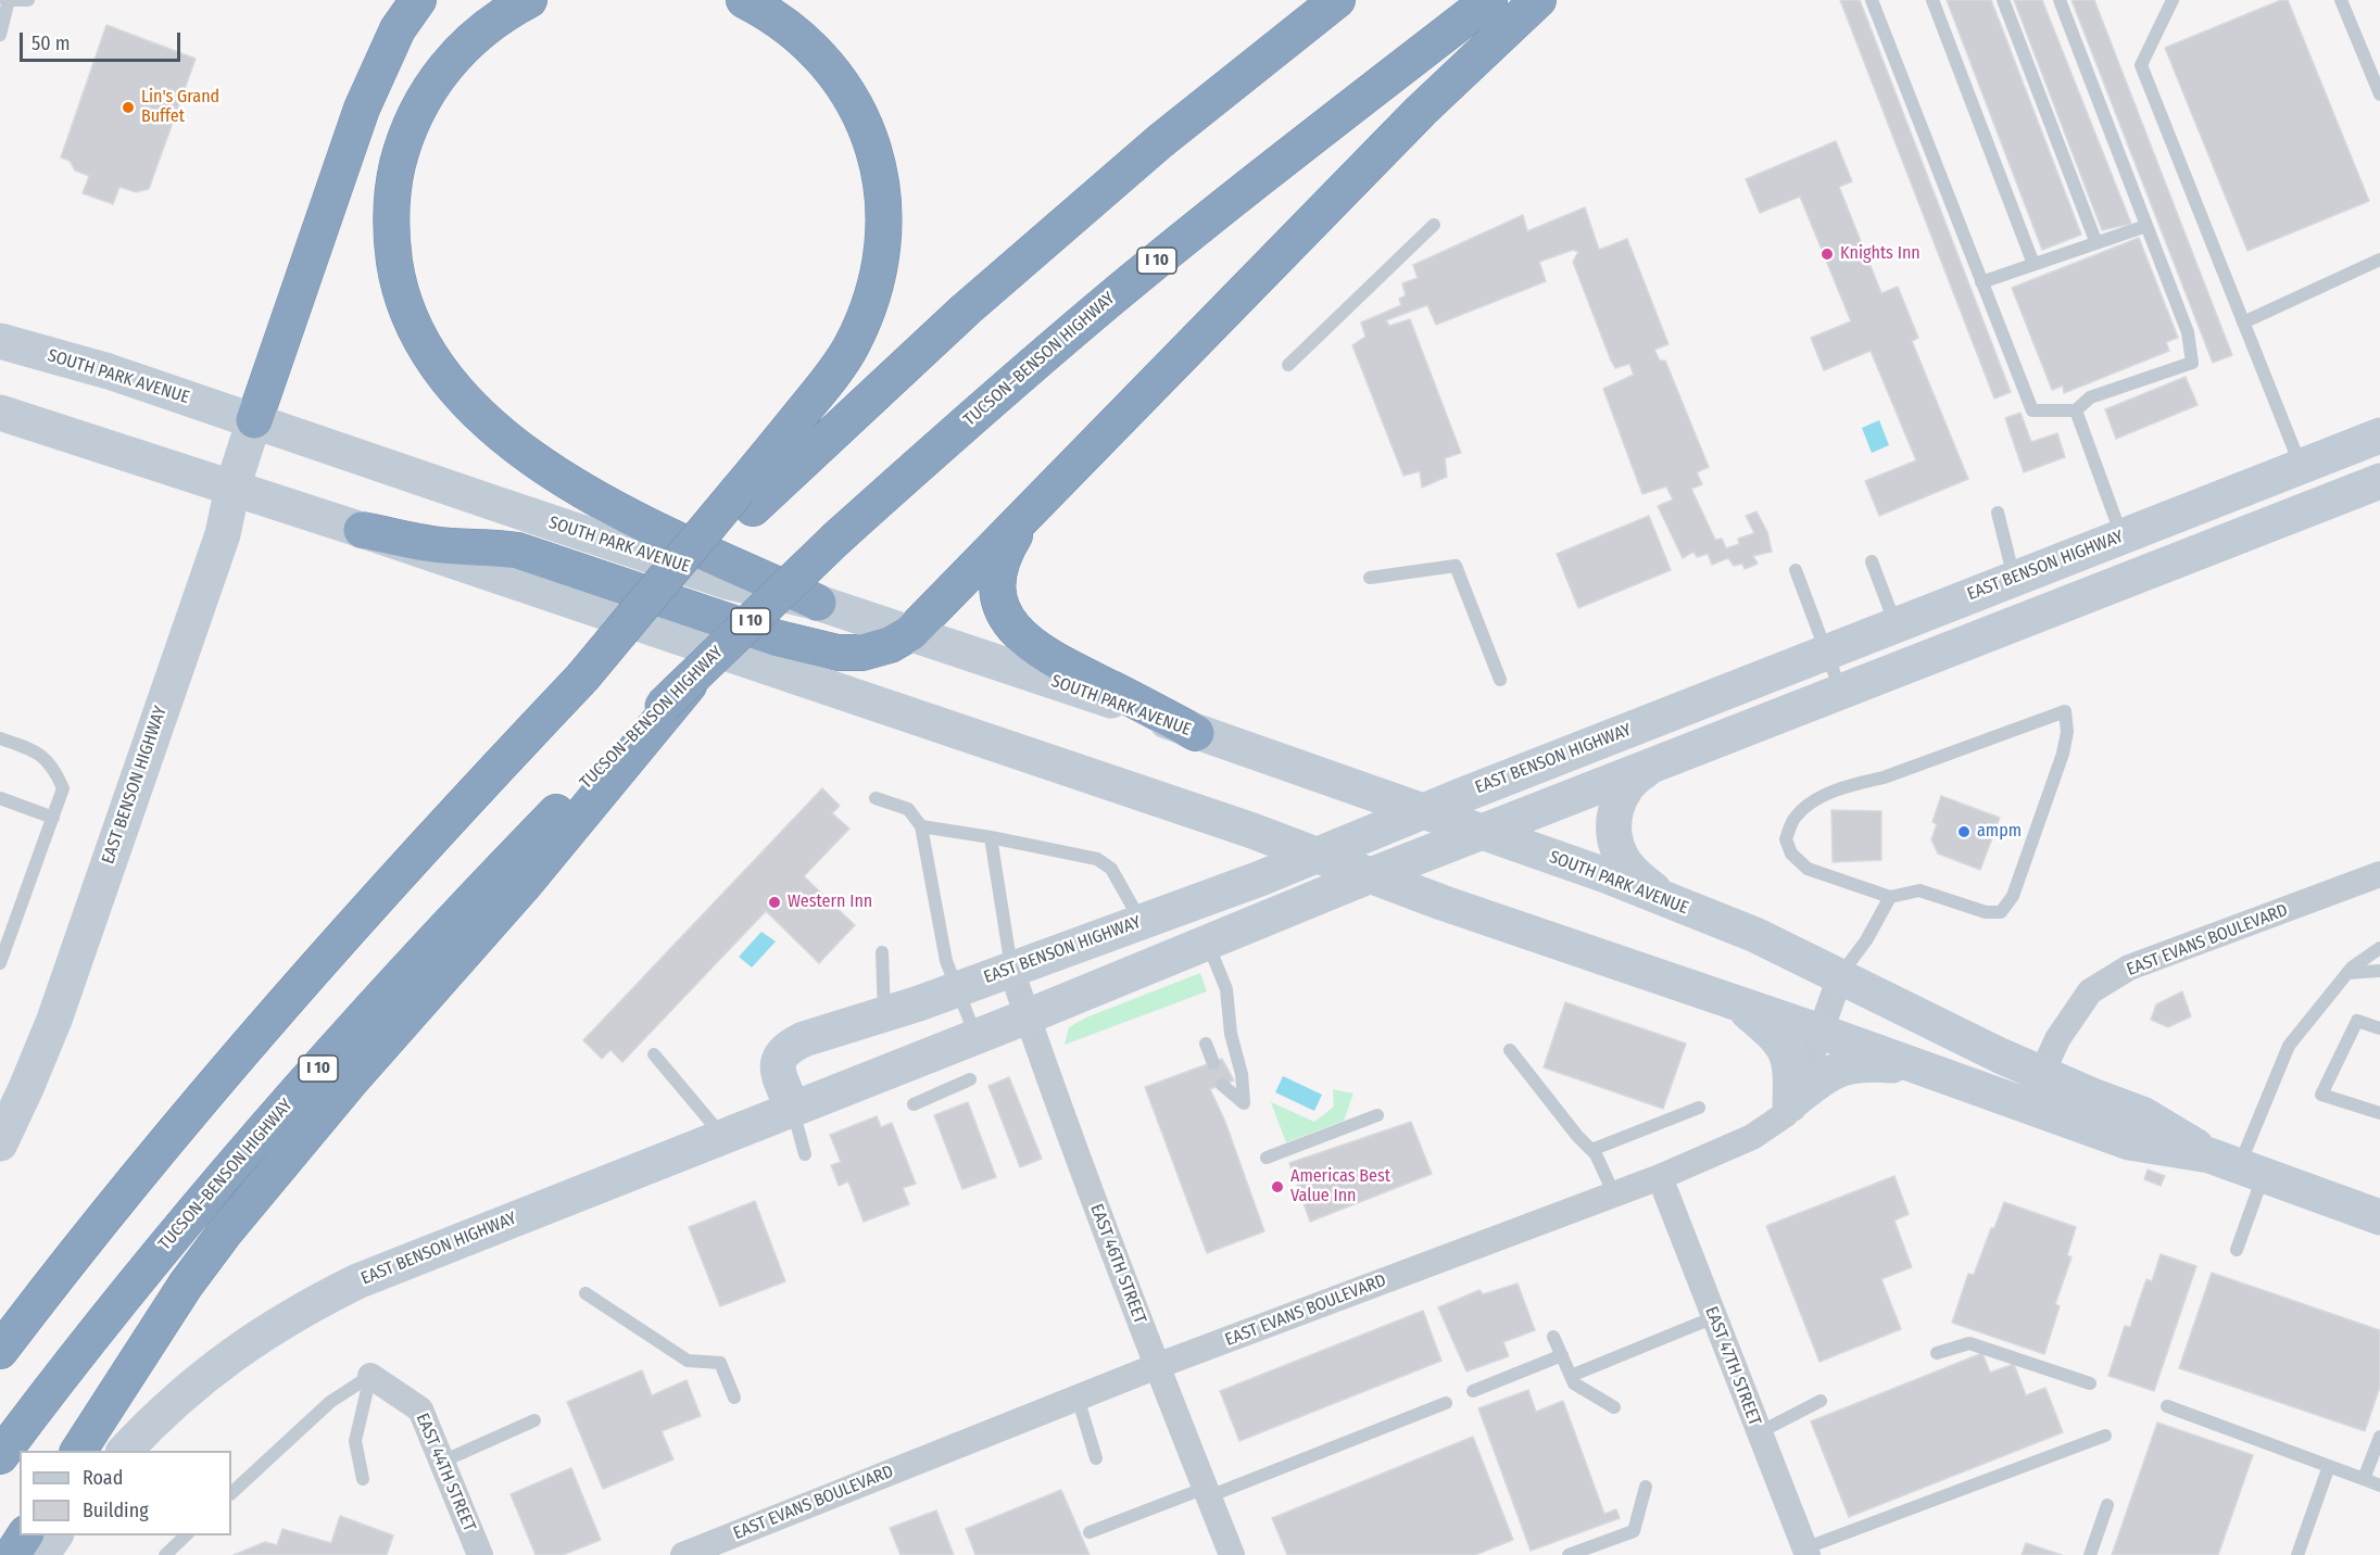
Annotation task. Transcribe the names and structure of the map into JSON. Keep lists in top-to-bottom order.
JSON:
{
  "streets": {
    "highway": ["I 10", "TUCSON–BENSON HIGHWAY"],
    "main road": ["SOUTH PARK AVENUE", "EAST BENSON HIGHWAY"],
    "street": [
      "EAST EVANS BOULEVARD",
      "EAST 46TH STREET",
      "EAST 47TH STREET",
      "EAST 44TH STREET"
    ]
  },
  "crossings": [
    ["SOUTH PARK AVENUE", "EAST BENSON HIGHWAY"],
    ["SOUTH PARK AVENUE", "EAST EVANS BOULEVARD"],
    ["EAST BENSON HIGHWAY", "EAST 46TH STREET"],
    ["EAST EVANS BOULEVARD", "EAST 46TH STREET"],
    ["EAST EVANS BOULEVARD", "EAST 47TH STREET"]
  ],
  "places": [
    "Lin's Grand Buffet",
    "Knights Inn",
    "ampm",
    "Western Inn",
    "Americas Best Value Inn"
  ],
  "legend": ["Road", "Building"],
  "scale_bar": "50 m"
}
